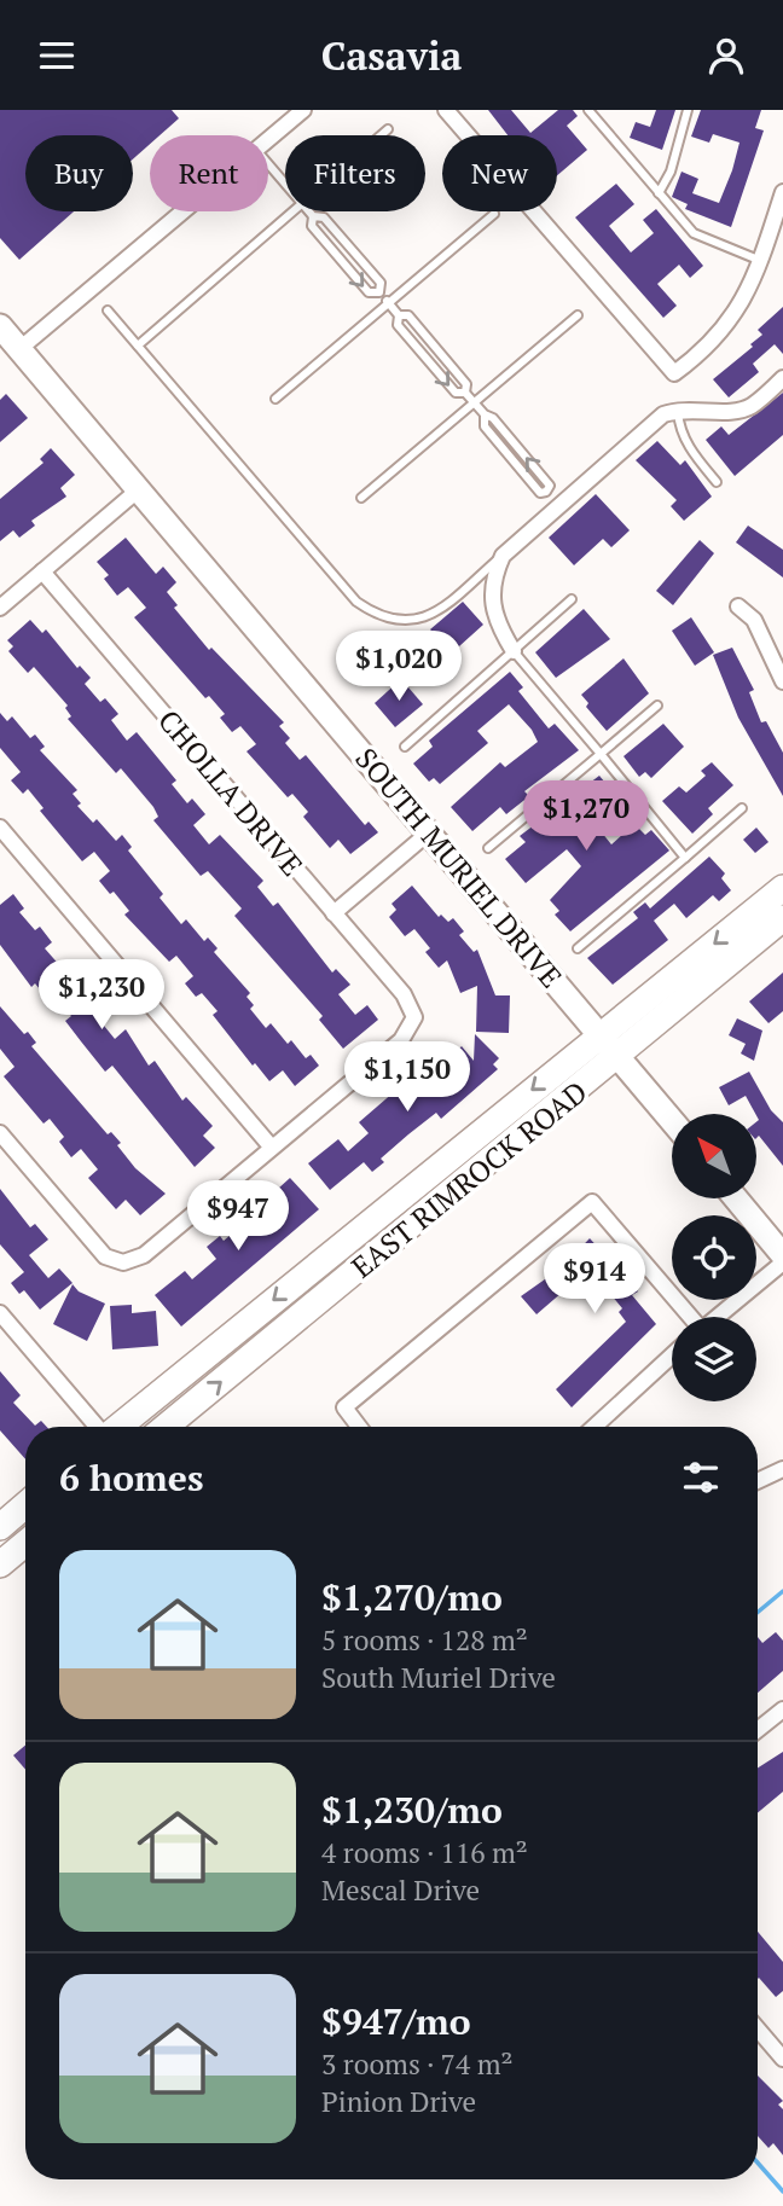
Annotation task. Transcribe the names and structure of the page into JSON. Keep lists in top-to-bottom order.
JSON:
{
  "streets": {
    "main road": ["SOUTH MURIEL DRIVE", "EAST RIMROCK ROAD"],
    "street": ["CHOLLA DRIVE"]
  },
  "crossings": [
    ["SOUTH MURIEL DRIVE", "EAST RIMROCK ROAD"]
  ],
  "north": "top left",
  "page": {
    "header": "Casavia",
    "chip": [
      "Buy",
      "Rent",
      "Filters",
      "New"
    ],
    "price": [
      "$1,020",
      "$1,270",
      "$1,230",
      "$1,150",
      "$947",
      "$914"
    ],
    "heading": "6 homes",
    "list": [
      {
        "name": "$1,270/mo",
        "note": "5 rooms · 128 m² · South Muriel Drive"
      },
      {
        "name": "$1,230/mo",
        "note": "4 rooms · 116 m² · Mescal Drive"
      },
      {
        "name": "$947/mo",
        "note": "3 rooms · 74 m² · Pinion Drive"
      }
    ]
  }
}
